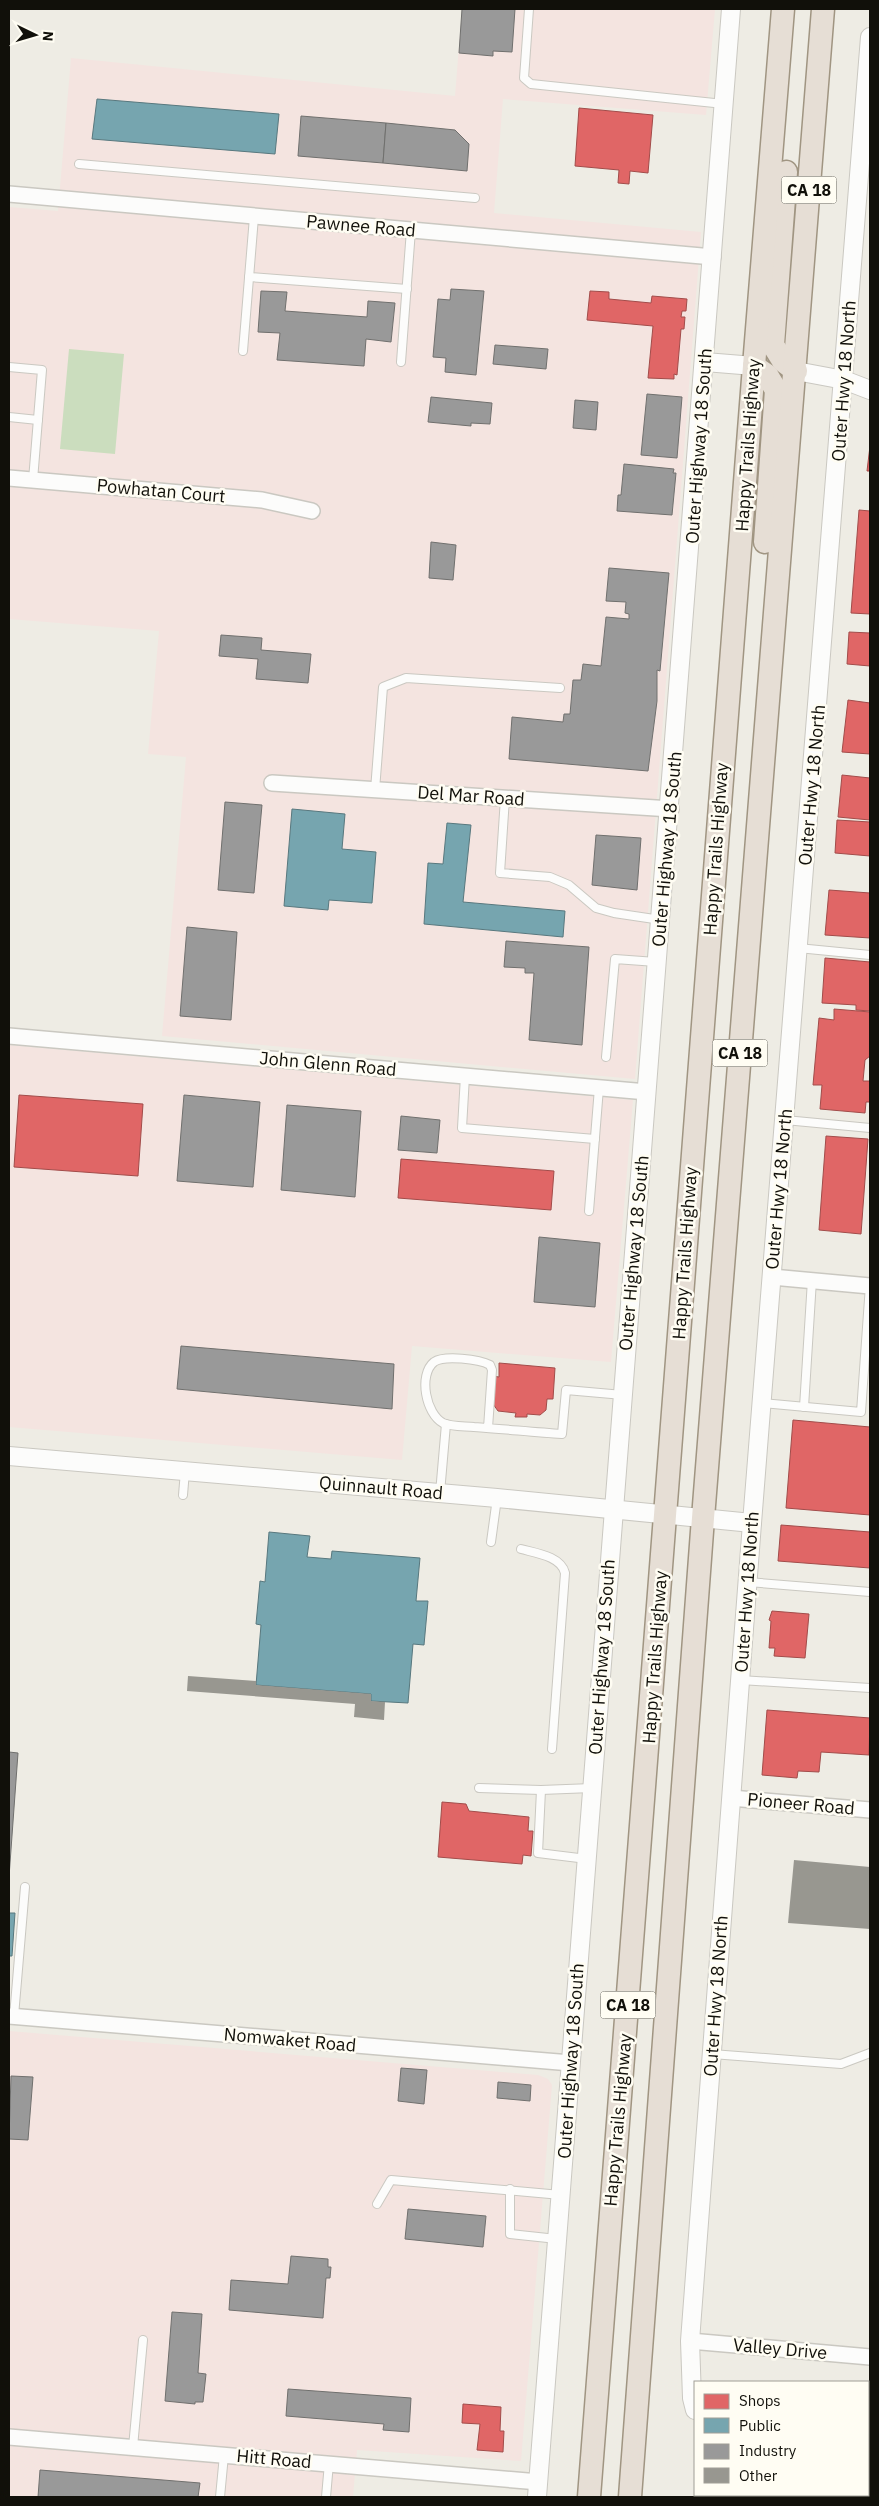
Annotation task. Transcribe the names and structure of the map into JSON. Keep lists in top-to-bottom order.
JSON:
{
  "streets": {
    "main road": ["CA 18", "Happy Trails Highway"],
    "street": [
      "Pawnee Road",
      "Outer Hwy 18 North",
      "Outer Highway 18 South",
      "Powhatan Court",
      "Del Mar Road",
      "John Glenn Road",
      "Quinnault Road",
      "Pioneer Road",
      "Nomwaket Road",
      "Valley Drive",
      "Hitt Road"
    ]
  },
  "crossings": [
    ["CA 18", "Quinnault Road"],
    ["Pawnee Road", "Outer Highway 18 South"],
    ["Outer Hwy 18 North", "Quinnault Road"],
    ["Outer Hwy 18 North", "Pioneer Road"],
    ["Outer Hwy 18 North", "Valley Drive"],
    ["Happy Trails Highway", "Quinnault Road"],
    ["Outer Highway 18 South", "Del Mar Road"],
    ["Outer Highway 18 South", "John Glenn Road"],
    ["Outer Highway 18 South", "Quinnault Road"],
    ["Outer Highway 18 South", "Nomwaket Road"],
    ["Outer Highway 18 South", "Hitt Road"]
  ],
  "legend": [
    "Shops",
    "Public",
    "Industry",
    "Other"
  ],
  "north": "right"
}
